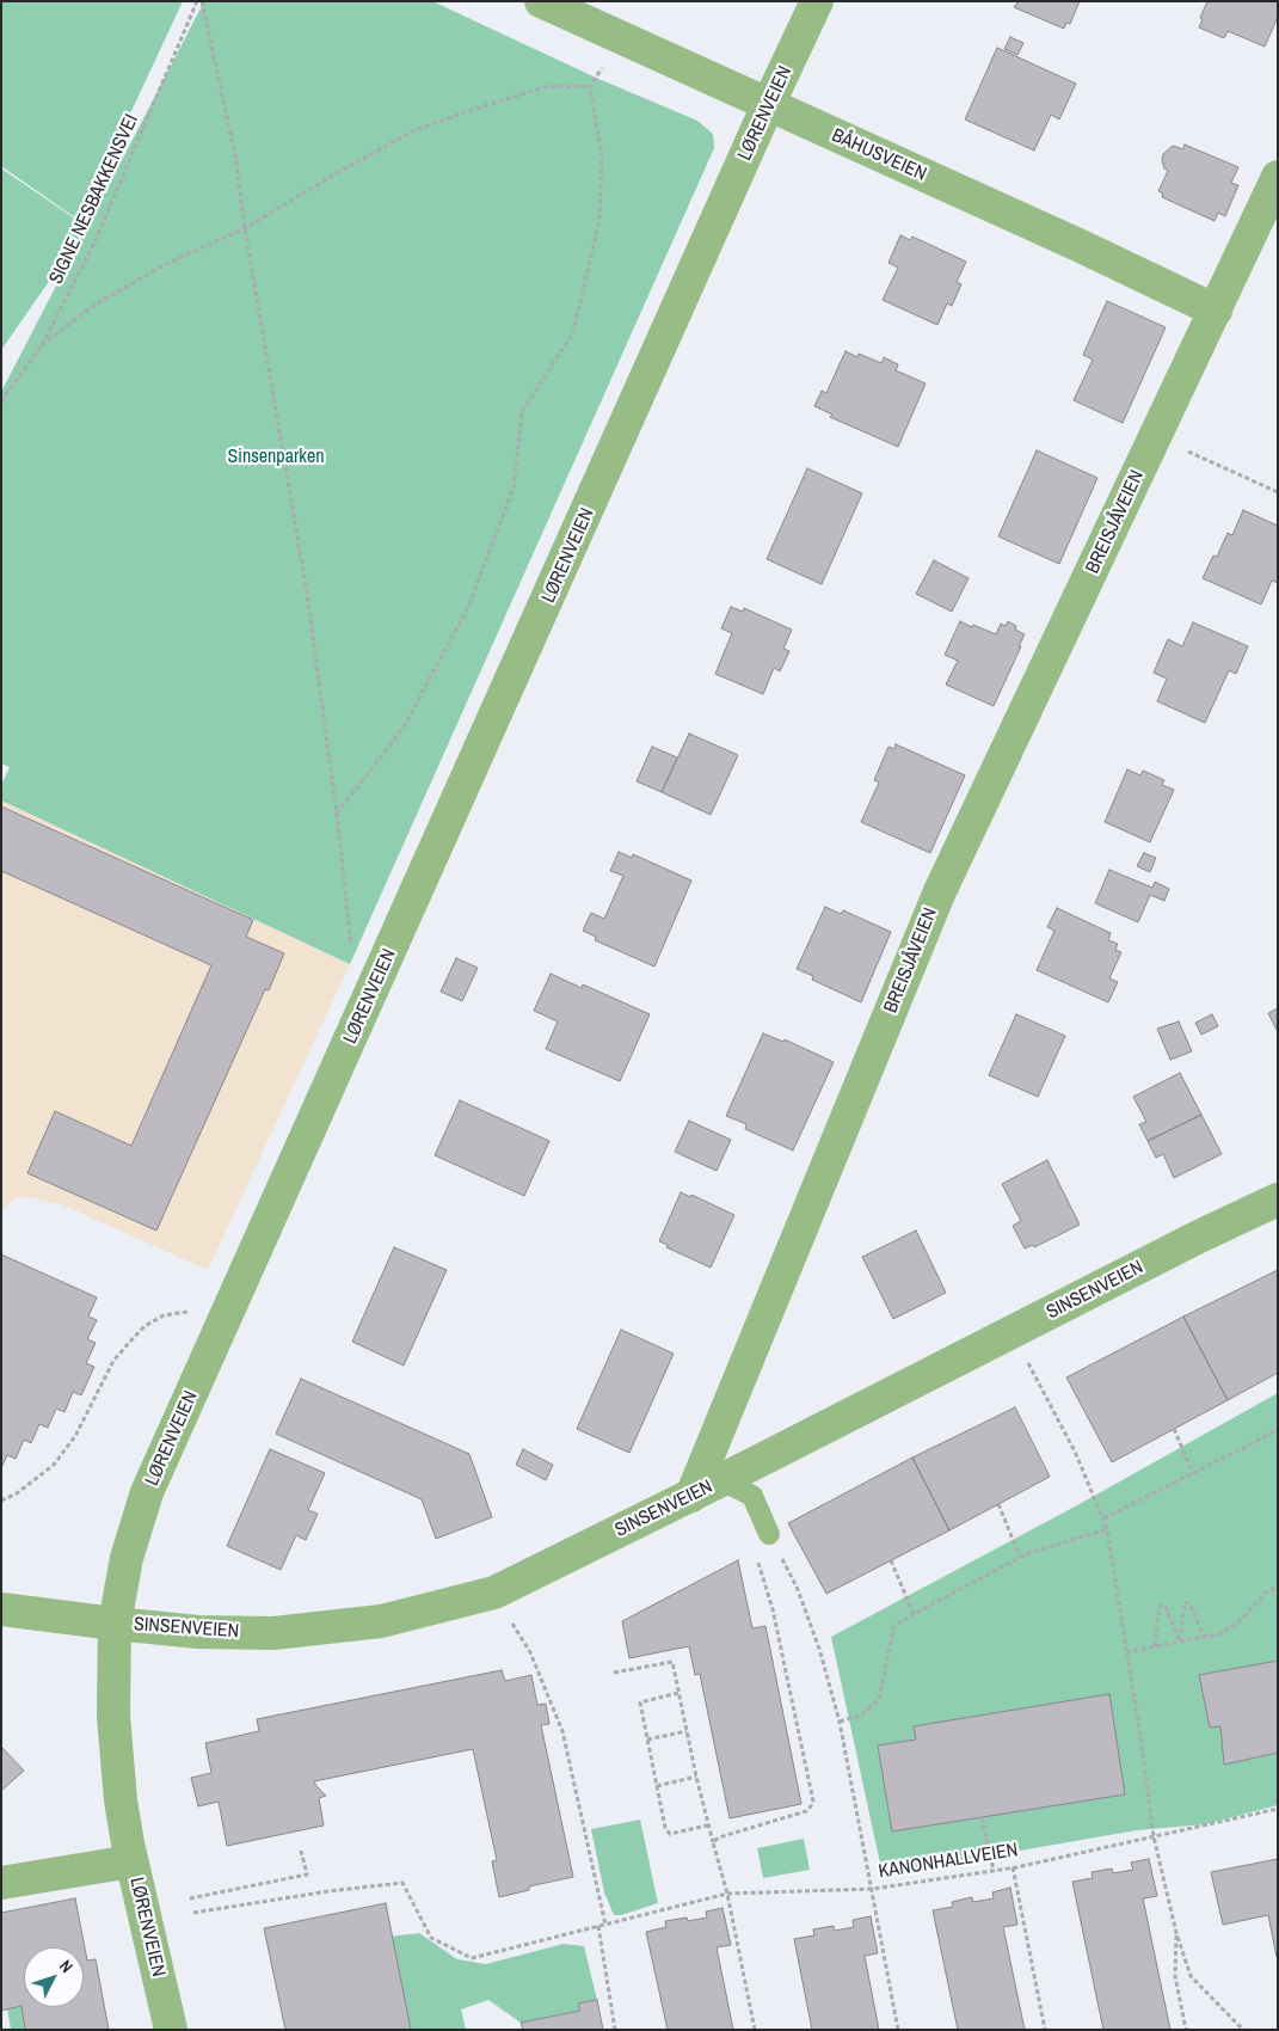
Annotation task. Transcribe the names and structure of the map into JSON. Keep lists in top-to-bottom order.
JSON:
{
  "streets": {
    "street": [
      "LØRENVEIEN",
      "BÅHUSVEIEN",
      "BREISJÅVEIEN",
      "SINSENVEIEN"
    ],
    "path": ["SIGNE NESBAKKENSVEI", "KANONHALLVEIEN"]
  },
  "crossings": [
    ["LØRENVEIEN", "BÅHUSVEIEN"],
    ["LØRENVEIEN", "SINSENVEIEN"],
    ["BÅHUSVEIEN", "BREISJÅVEIEN"],
    ["BREISJÅVEIEN", "SINSENVEIEN"]
  ],
  "parks": ["Sinsenparken"],
  "north": "top right"
}
